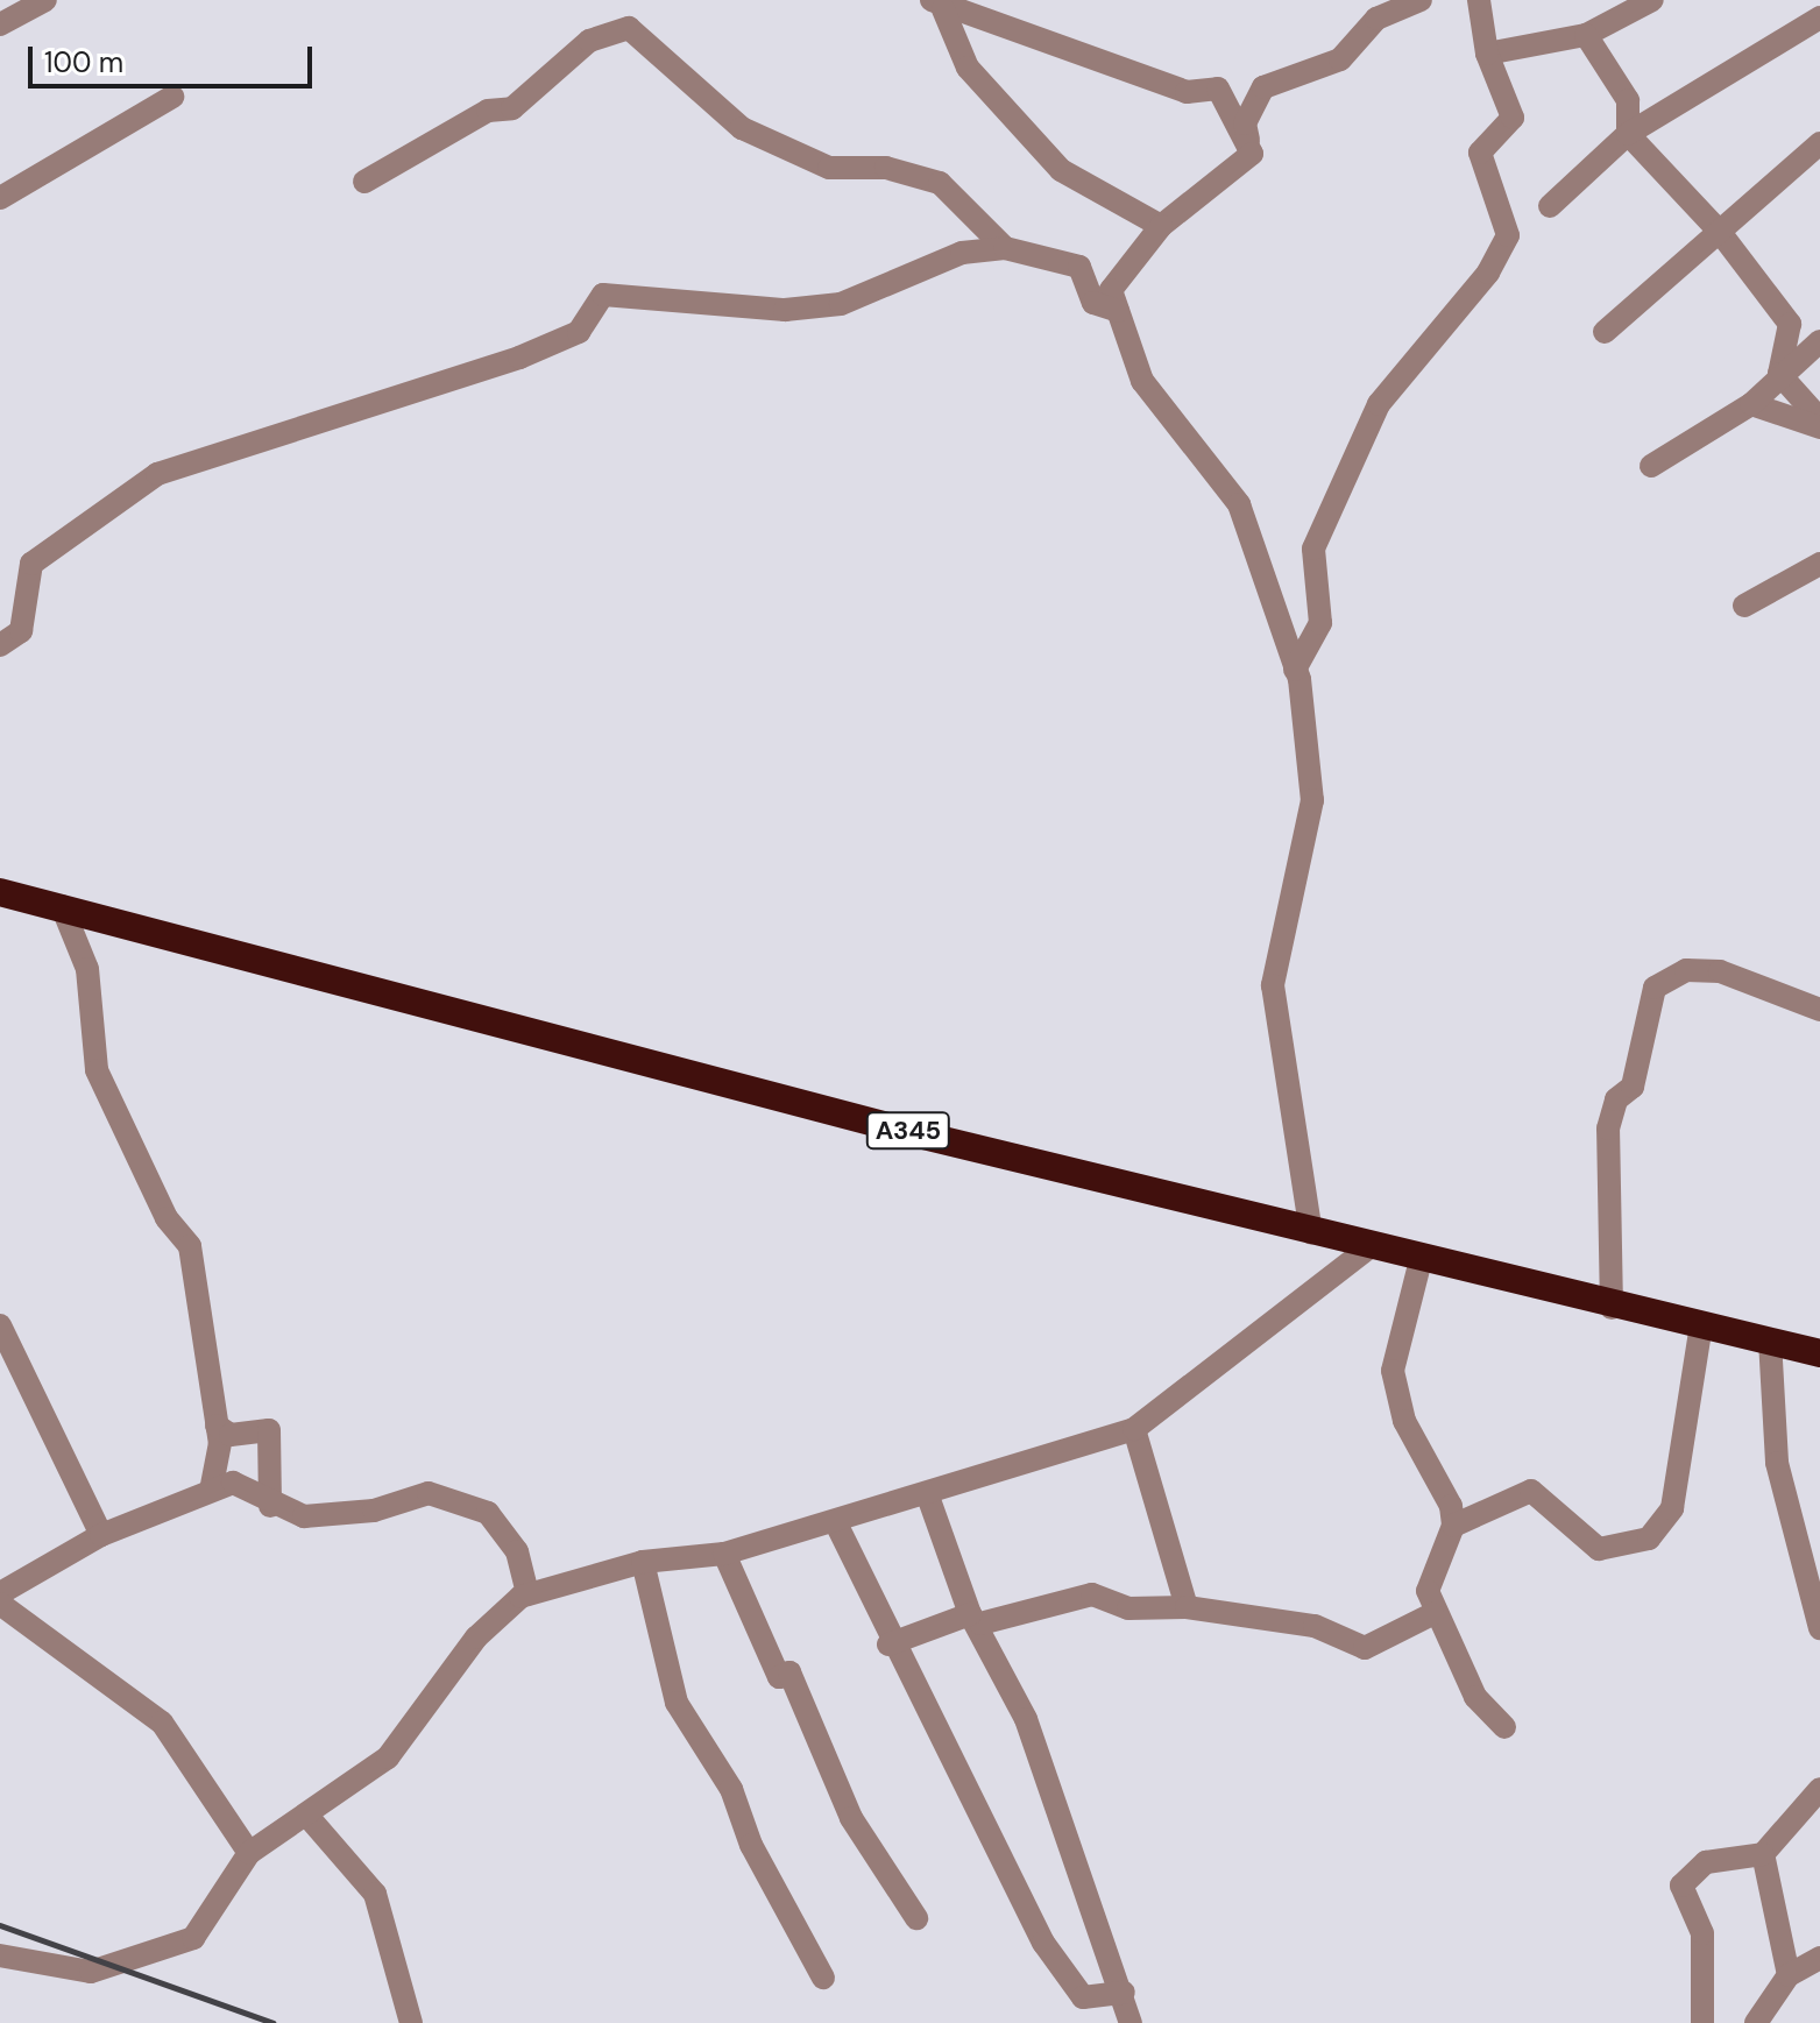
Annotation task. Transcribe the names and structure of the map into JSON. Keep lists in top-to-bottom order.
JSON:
{
  "streets": {
    "highway": ["A345"]
  },
  "scale_bar": "100 m"
}
